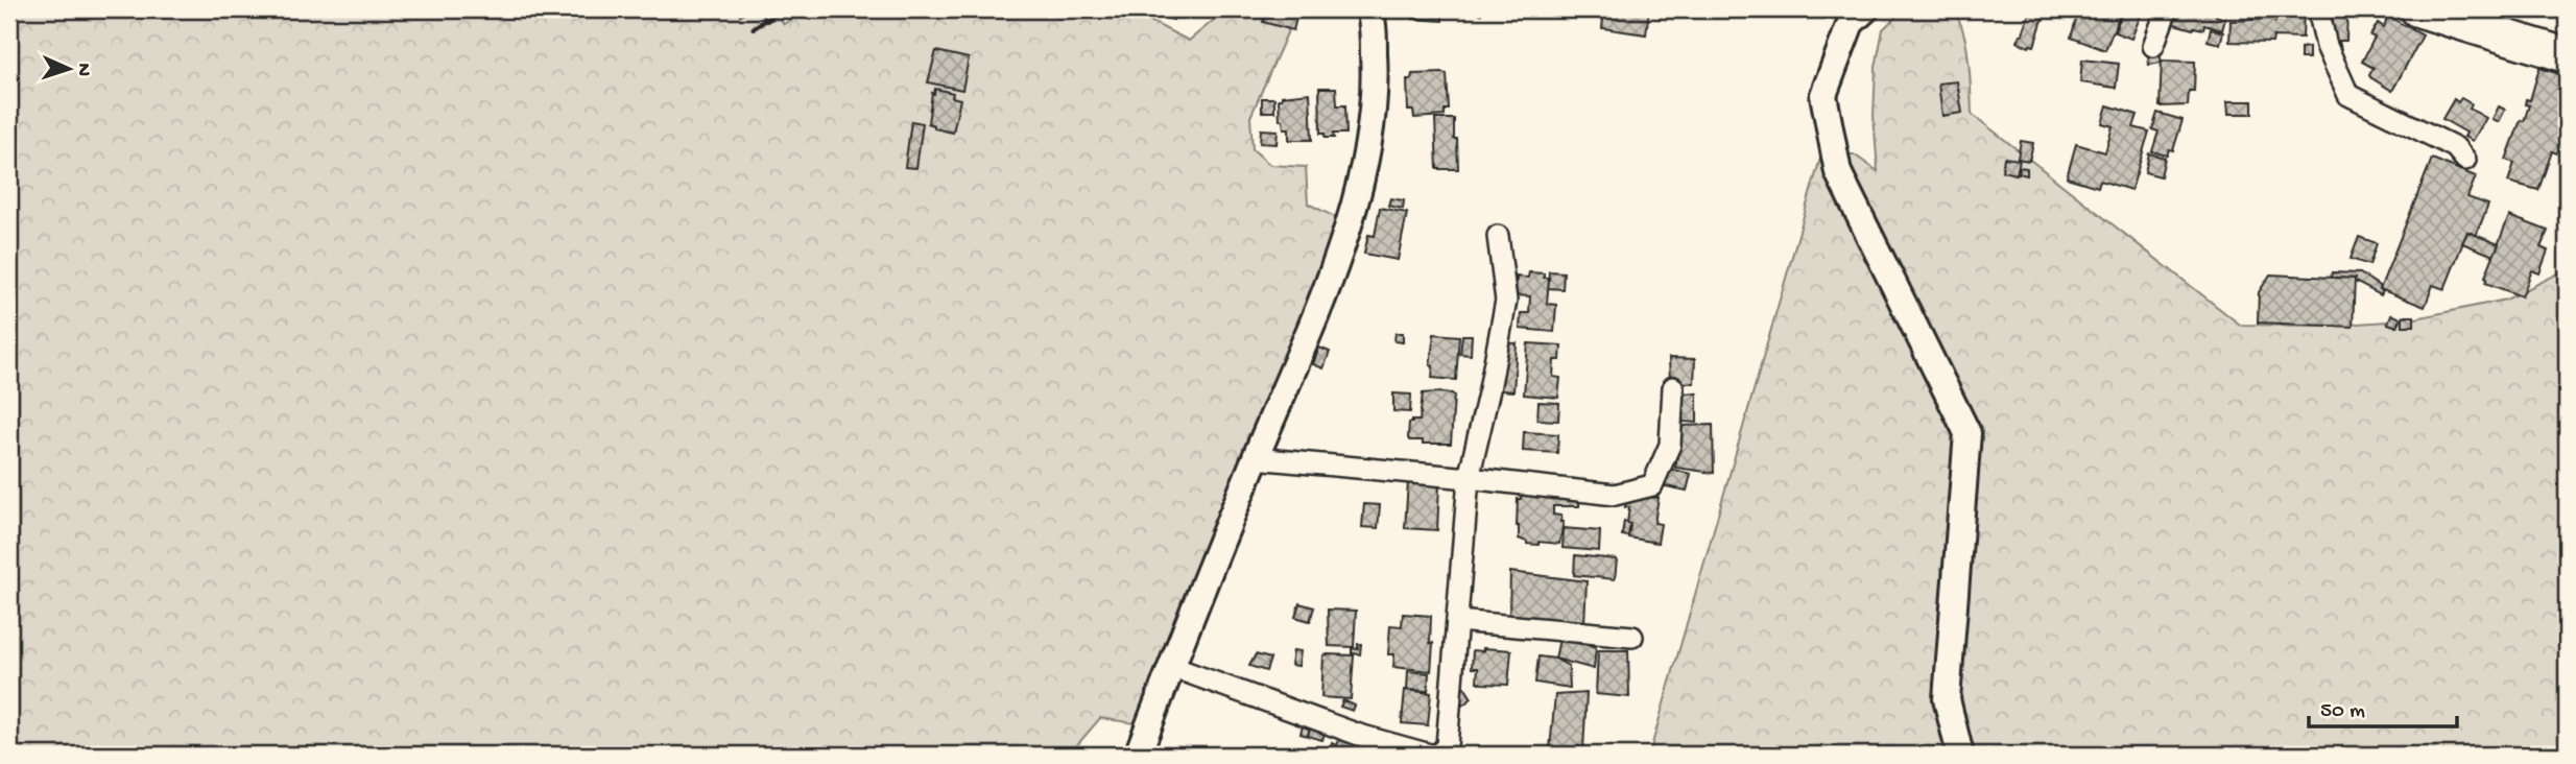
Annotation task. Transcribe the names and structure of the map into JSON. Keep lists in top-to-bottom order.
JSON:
{
  "scale_bar": "50 m",
  "north": "right"
}
